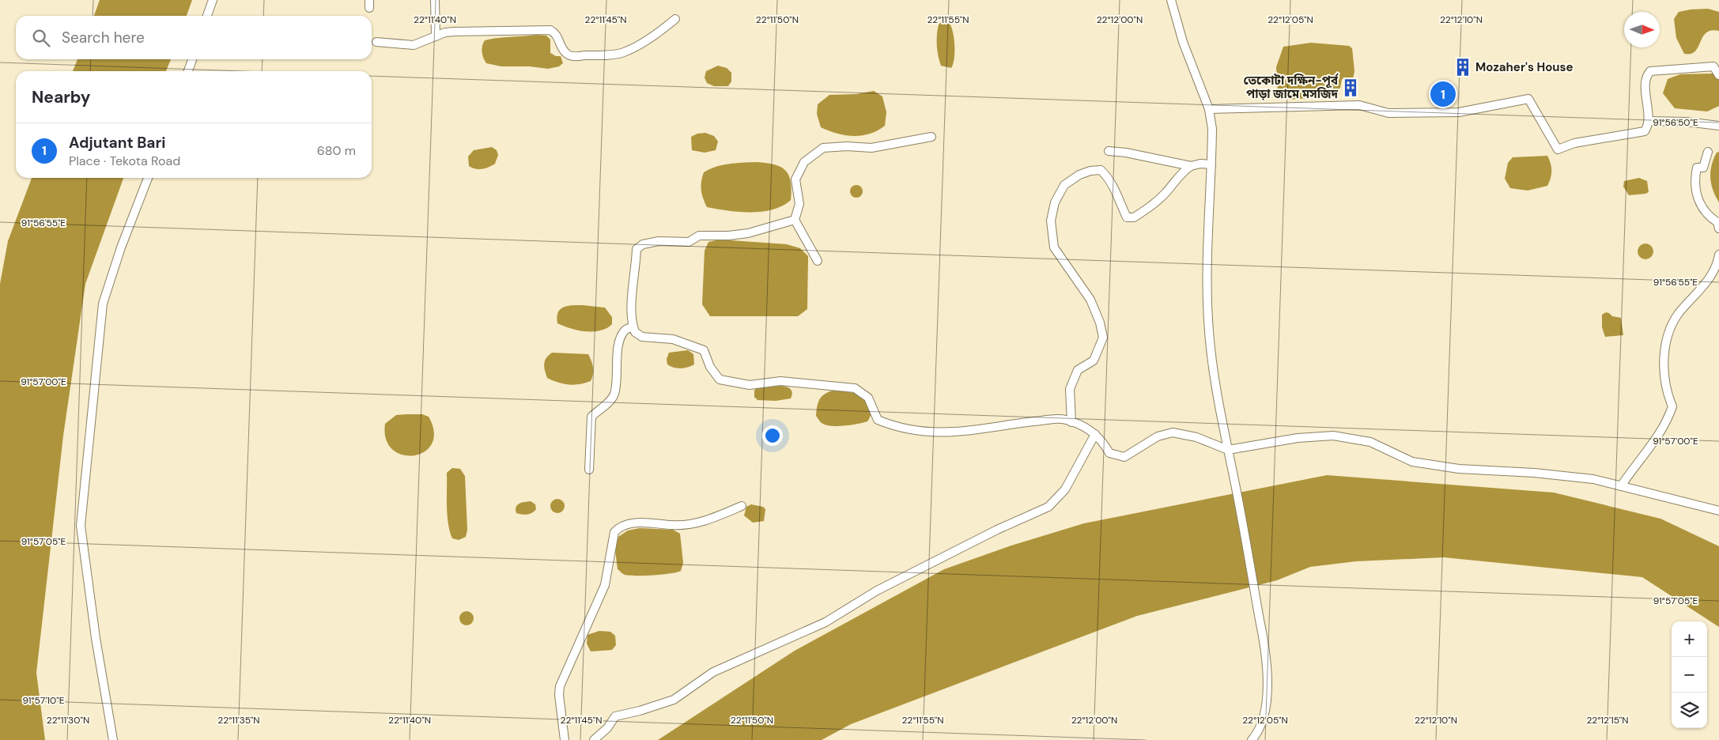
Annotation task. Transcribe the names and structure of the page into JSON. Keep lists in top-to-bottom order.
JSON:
{
  "places": {
    "building": ["Mozaher's House", "তেকোটা দক্ষিন-পূর্ব পাড়া জামে মসজিদ"]
  },
  "north": "right",
  "page": {
    "search": "Search here",
    "heading": "Nearby",
    "pins": "1",
    "list": [
      {
        "mark": "1",
        "name": "Adjutant Bari",
        "note": "Place · Tekota Road",
        "value": "680 m"
      }
    ],
    "map_buttons": ["+", "−"]
  },
  "coordinates": [
    "22°11'40\"N",
    "22°11'45\"N",
    "22°11'50\"N",
    "22°11'55\"N",
    "22°12'00\"N",
    "22°12'05\"N",
    "22°12'10\"N",
    "91°56'50\"E",
    "91°56'55\"E",
    "91°57'00\"E",
    "91°57'05\"E",
    "91°57'10\"E",
    "22°11'30\"N",
    "22°11'35\"N",
    "22°12'15\"N"
  ]
}
